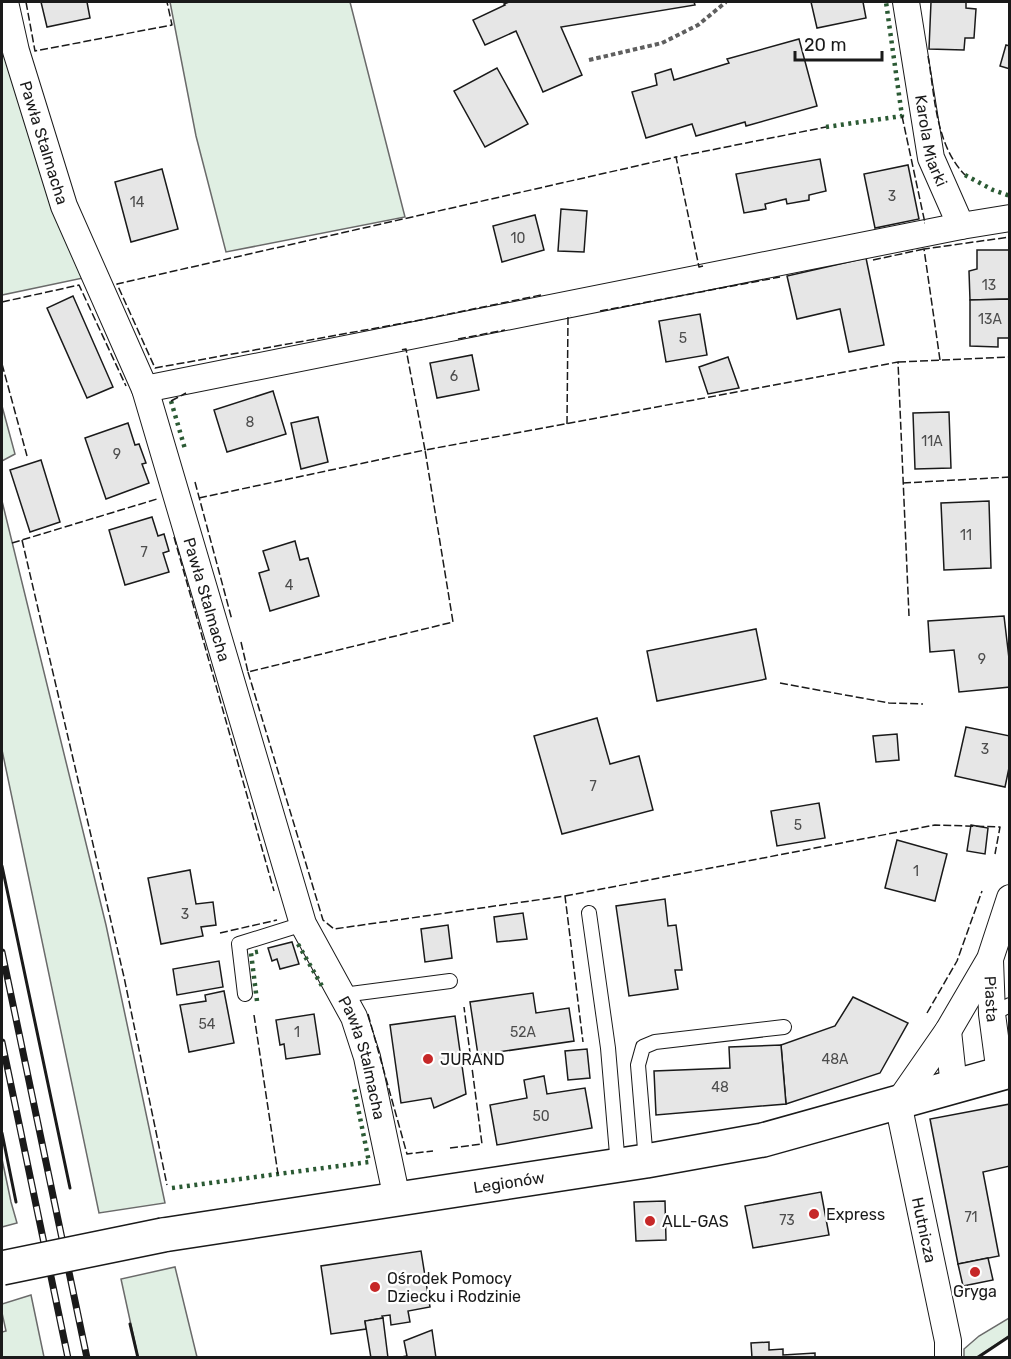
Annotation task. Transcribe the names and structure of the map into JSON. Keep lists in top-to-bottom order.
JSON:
{
  "streets": {
    "street": [
      "Karola Miarki",
      "Pawła Stalmacha",
      "Piasta",
      "Legionów",
      "Hutnicza"
    ]
  },
  "crossings": [
    ["Pawła Stalmacha", "Legionów"],
    ["Piasta", "Legionów"],
    ["Piasta", "Hutnicza"],
    ["Legionów", "Hutnicza"]
  ],
  "places": [
    "JURAND",
    "Express",
    "ALL-GAS",
    "Gryga",
    "Ośrodek Pomocy Dziecku i Rodzinie"
  ],
  "house_numbers": [
    "3",
    "14",
    "10",
    "13",
    "13A",
    "5",
    "6",
    "8",
    "11A",
    "9",
    "11",
    "7",
    "4",
    "9",
    "3",
    "7",
    "5",
    "1",
    "3",
    "54",
    "1",
    "52A",
    "48A",
    "48",
    "50",
    "71",
    "73"
  ],
  "scale_bar": "20 m"
}
